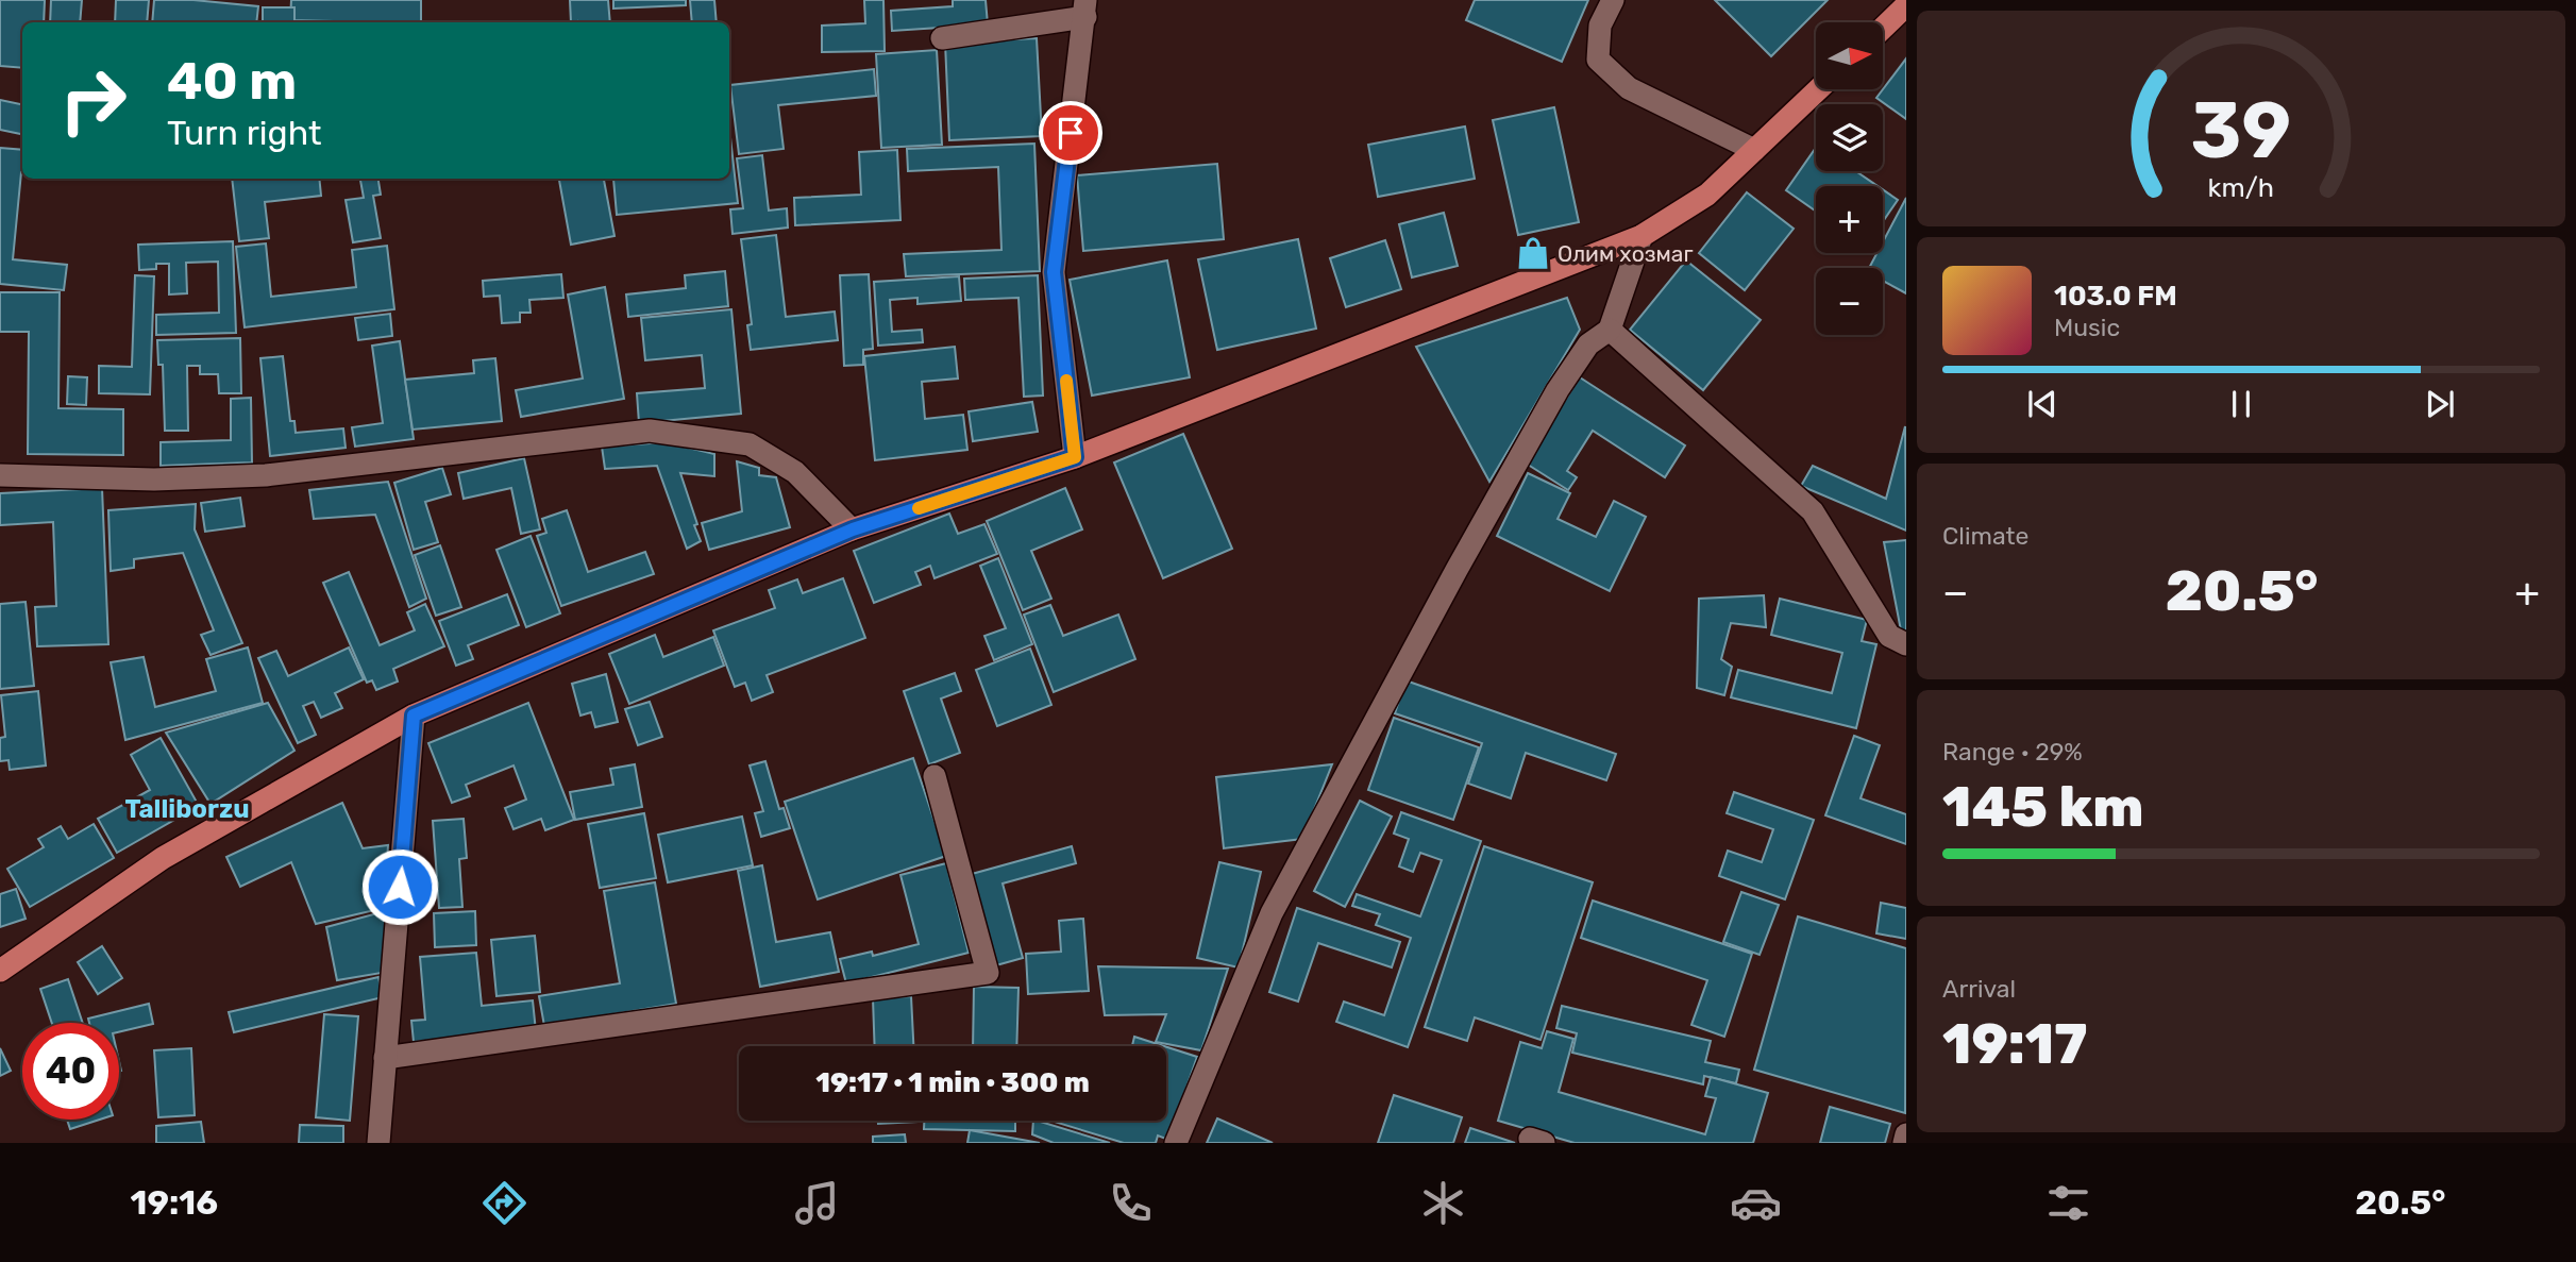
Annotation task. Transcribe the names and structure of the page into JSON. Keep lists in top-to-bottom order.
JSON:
{
  "districts": ["Talliborzu"],
  "places": {
    "shop": ["Олим хозмаг"]
  },
  "north": "right",
  "page": {
    "map_buttons": ["+", "−"],
    "turn": ["40 m", "Turn right"],
    "song": ["103.0 FM", "Music"],
    "tile": [
      "Climate",
      ["Range · 29%", "145 km"],
      ["Arrival", "19:17"]
    ],
    "heat": ["−", "20.5°", "+"],
    "limit": "40",
    "trip": "19:17 · 1 min · 300 m",
    "tabs": ["19:16", "20.5°"],
    "gauge": ["39", "km/h"]
  }
}
